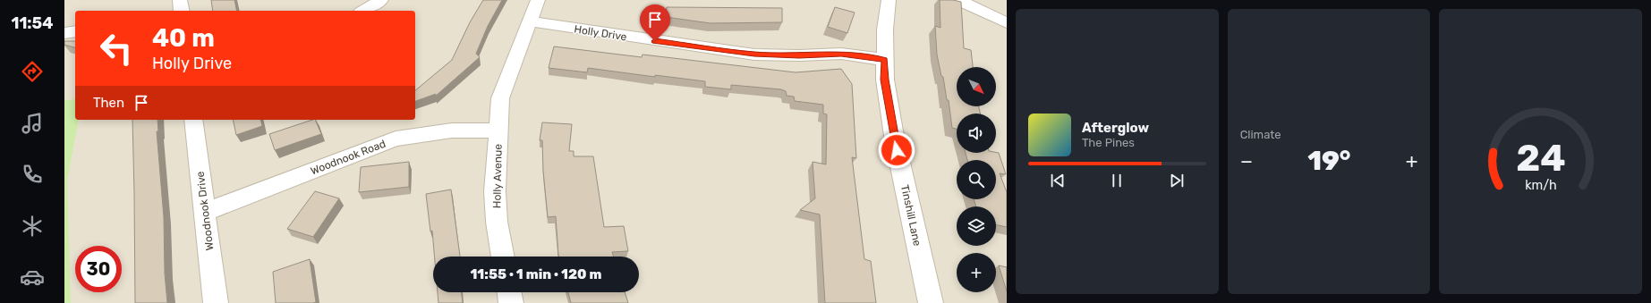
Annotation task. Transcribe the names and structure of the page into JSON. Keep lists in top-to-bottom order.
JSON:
{
  "streets": {
    "street": [
      "Holly Drive",
      "Woodnook Road",
      "Holly Avenue",
      "Woodnook Drive",
      "Tinshill Lane"
    ]
  },
  "crossings": [
    ["Holly Drive", "Holly Avenue"],
    ["Holly Drive", "Tinshill Lane"],
    ["Woodnook Road", "Holly Avenue"],
    ["Woodnook Road", "Woodnook Drive"]
  ],
  "north": "bottom right",
  "page": {
    "tabs": "11:54",
    "tile": "Climate",
    "turn": ["40 m", "Holly Drive"],
    "map_buttons": "+",
    "then": "Then",
    "song": ["Afterglow", "The Pines"],
    "heat": ["−", "19°", "+"],
    "limit": "30",
    "trip": "11:55 · 1 min · 120 m",
    "gauge": ["24", "km/h"]
  }
}
